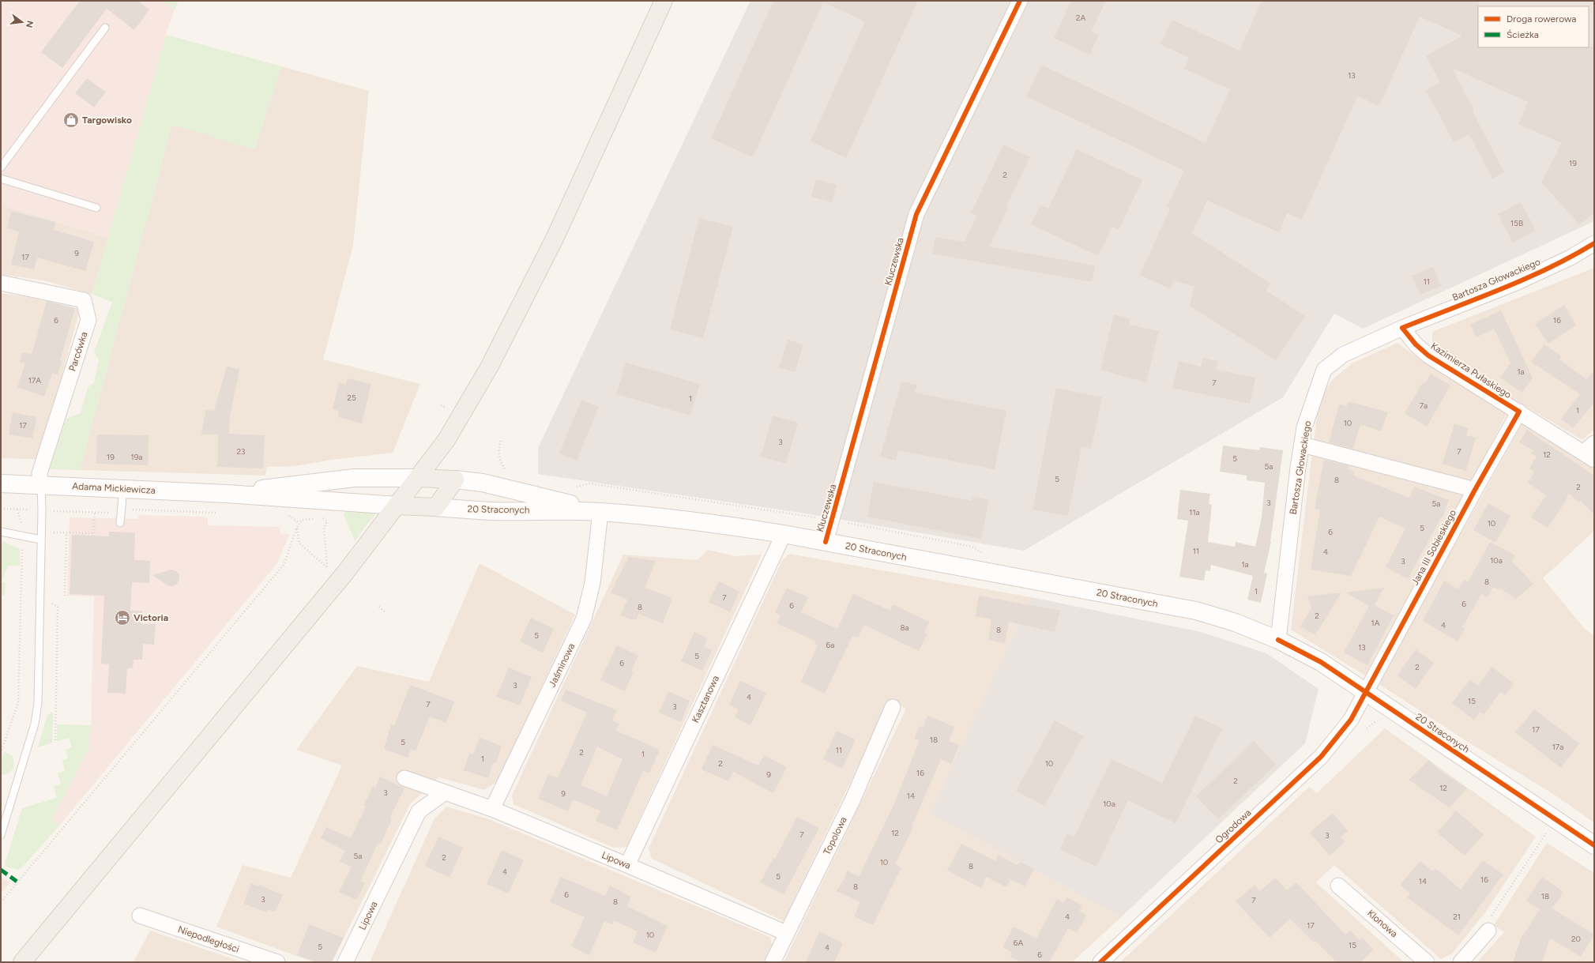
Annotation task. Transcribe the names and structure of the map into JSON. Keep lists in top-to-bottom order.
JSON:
{
  "streets": {
    "main road": ["Adama Mickiewicza", "20 Straconych"],
    "street": [
      "Kluczewska",
      "Bartosza Głowackiego",
      "Parcówka",
      "Kazimierza Pułaskiego",
      "Jana III Sobieskiego",
      "Jaśminowa",
      "Kasztanowa",
      "Ogrodowa",
      "Topolowa",
      "Lipowa",
      "Klonowa",
      "Niepodległości"
    ]
  },
  "crossings": [
    ["Kluczewska", "20 Straconych"],
    ["Bartosza Głowackiego", "Kazimierza Pułaskiego"],
    ["Bartosza Głowackiego", "20 Straconych"],
    ["Parcówka", "Adama Mickiewicza"],
    ["Kazimierza Pułaskiego", "Jana III Sobieskiego"],
    ["Adama Mickiewicza", "20 Straconych"],
    ["20 Straconych", "Jana III Sobieskiego"],
    ["20 Straconych", "Jaśminowa"],
    ["20 Straconych", "Kasztanowa"],
    ["20 Straconych", "Ogrodowa"],
    ["Jana III Sobieskiego", "Ogrodowa"],
    ["Jaśminowa", "Lipowa"],
    ["Kasztanowa", "Lipowa"],
    ["Topolowa", "Lipowa"]
  ],
  "places": {
    "shop": ["Targowisko"],
    "hotel": ["Victoria"]
  },
  "house_numbers": [
    "2A",
    "13",
    "19",
    "2",
    "15B",
    "9",
    "17",
    "11",
    "6",
    "16",
    "1a",
    "17A",
    "7",
    "25",
    "1",
    "7a",
    "1",
    "10",
    "17",
    "3",
    "23",
    "7",
    "12",
    "19",
    "19a",
    "5",
    "5a",
    "5",
    "8",
    "2",
    "3",
    "5a",
    "11a",
    "10",
    "5",
    "6",
    "11",
    "4",
    "10a",
    "3",
    "1a",
    "8",
    "1",
    "7",
    "6",
    "6",
    "8",
    "2",
    "1A",
    "4",
    "8a",
    "8",
    "5",
    "6a",
    "13",
    "5",
    "6",
    "2",
    "3",
    "4",
    "15",
    "7",
    "3",
    "17",
    "18",
    "5",
    "17a",
    "11",
    "2",
    "1",
    "1",
    "2",
    "10",
    "16",
    "9",
    "2",
    "12",
    "3",
    "9",
    "14",
    "10a",
    "12",
    "7",
    "3",
    "5a",
    "2",
    "10",
    "8",
    "4",
    "5",
    "16",
    "14",
    "8",
    "6",
    "18",
    "3",
    "7",
    "8",
    "4",
    "21",
    "17",
    "10",
    "20",
    "6A",
    "15",
    "5",
    "4",
    "6"
  ],
  "legend": ["Droga rowerowa", "Ścieżka"],
  "north": "right"
}
